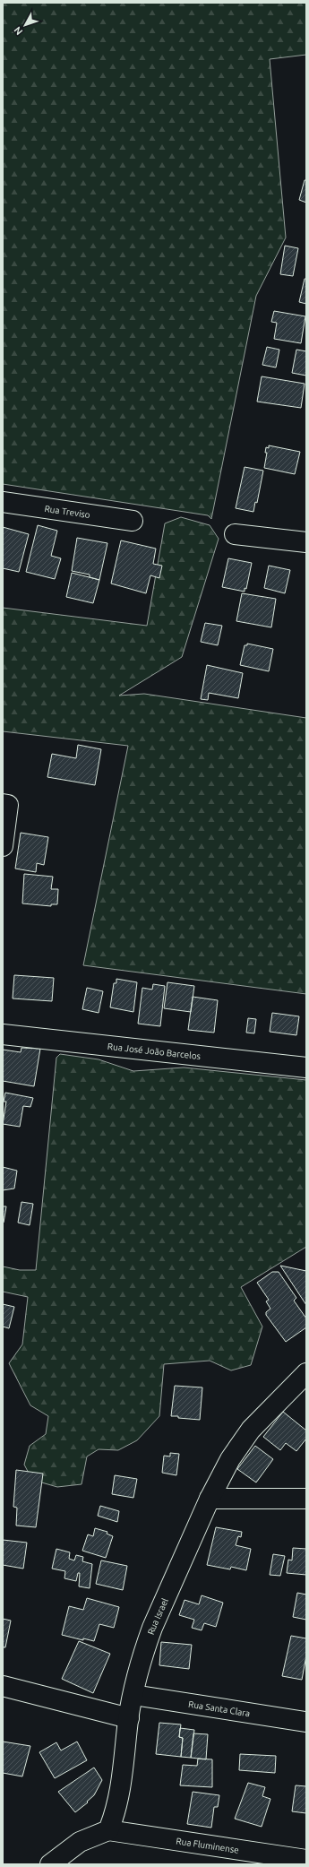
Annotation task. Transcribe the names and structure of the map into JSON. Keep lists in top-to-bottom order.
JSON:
{
  "streets": {
    "street": [
      "Rua Treviso",
      "Rua José João Barcelos",
      "Rua Israel",
      "Rua Santa Clara",
      "Rua Fluminense"
    ]
  },
  "crossings": [
    ["Rua Israel", "Rua Santa Clara"],
    ["Rua Israel", "Rua Fluminense"]
  ],
  "north": "bottom left"
}
